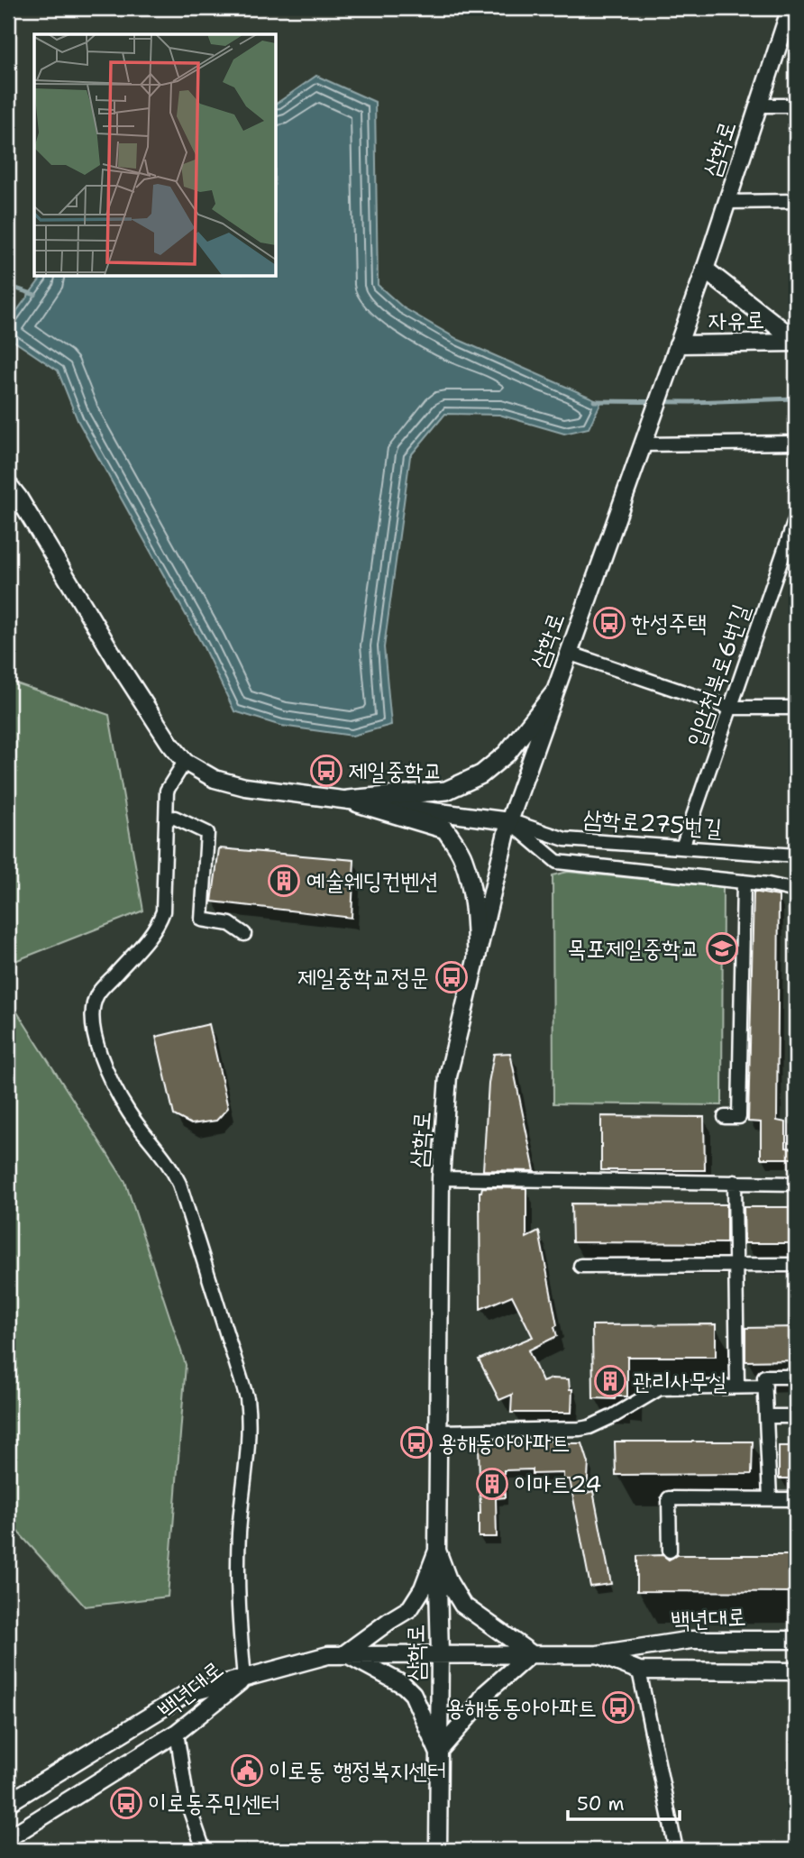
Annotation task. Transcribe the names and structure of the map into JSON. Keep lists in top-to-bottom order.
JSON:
{
  "streets": {
    "street": [
      "삼학로",
      "자유로",
      "입암천북로6번길",
      "삼학로275번길",
      "백년대로"
    ]
  },
  "crossings": [
    ["삼학로", "자유로"],
    ["삼학로", "삼학로275번길"],
    ["입암천북로6번길", "삼학로275번길"]
  ],
  "places": {
    "bus stop": [
      "한성주택",
      "제일중학교",
      "제일중학교정문",
      "용해동아아파트",
      "용해동동아아파트",
      "이로동주민센터"
    ],
    "building": ["예술웨딩컨벤션", "관리사무실", "이마트24"],
    "school or university": ["목포제일중학교"],
    "public building": ["이로동 행정복지센터"]
  },
  "scale_bar": "50 m"
}
